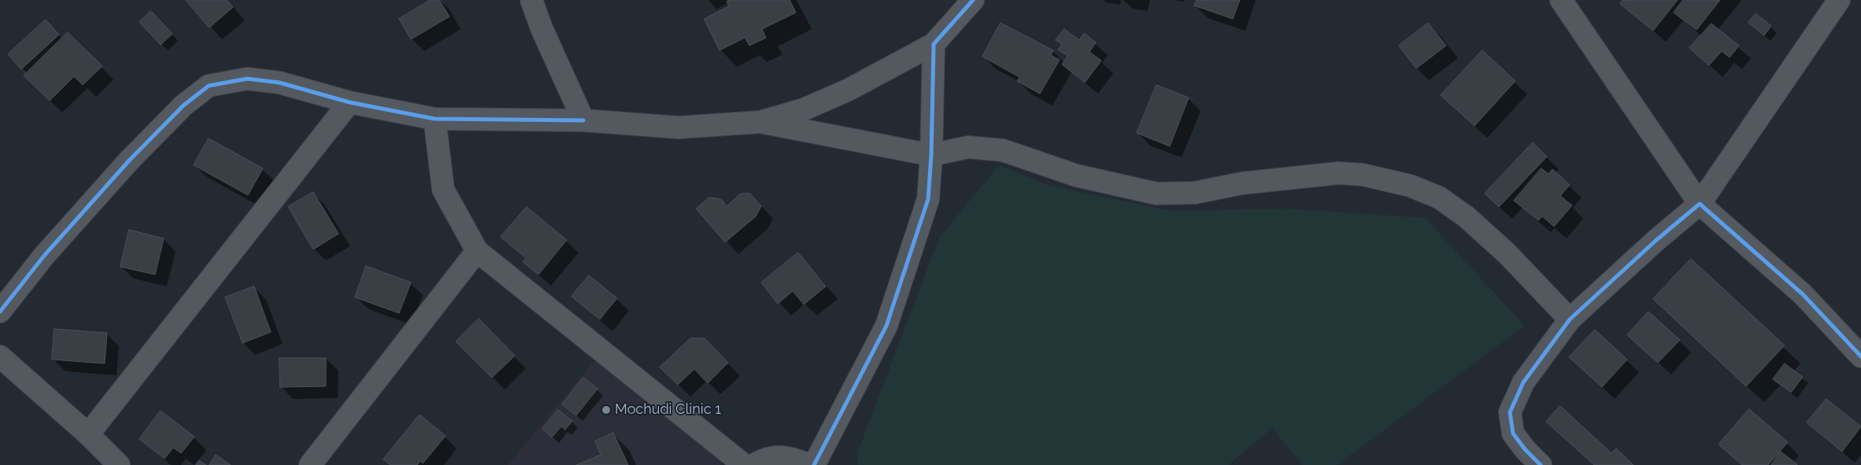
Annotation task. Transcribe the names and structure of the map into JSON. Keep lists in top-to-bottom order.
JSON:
{
  "places": ["Mochudi Clinic 1"]
}
